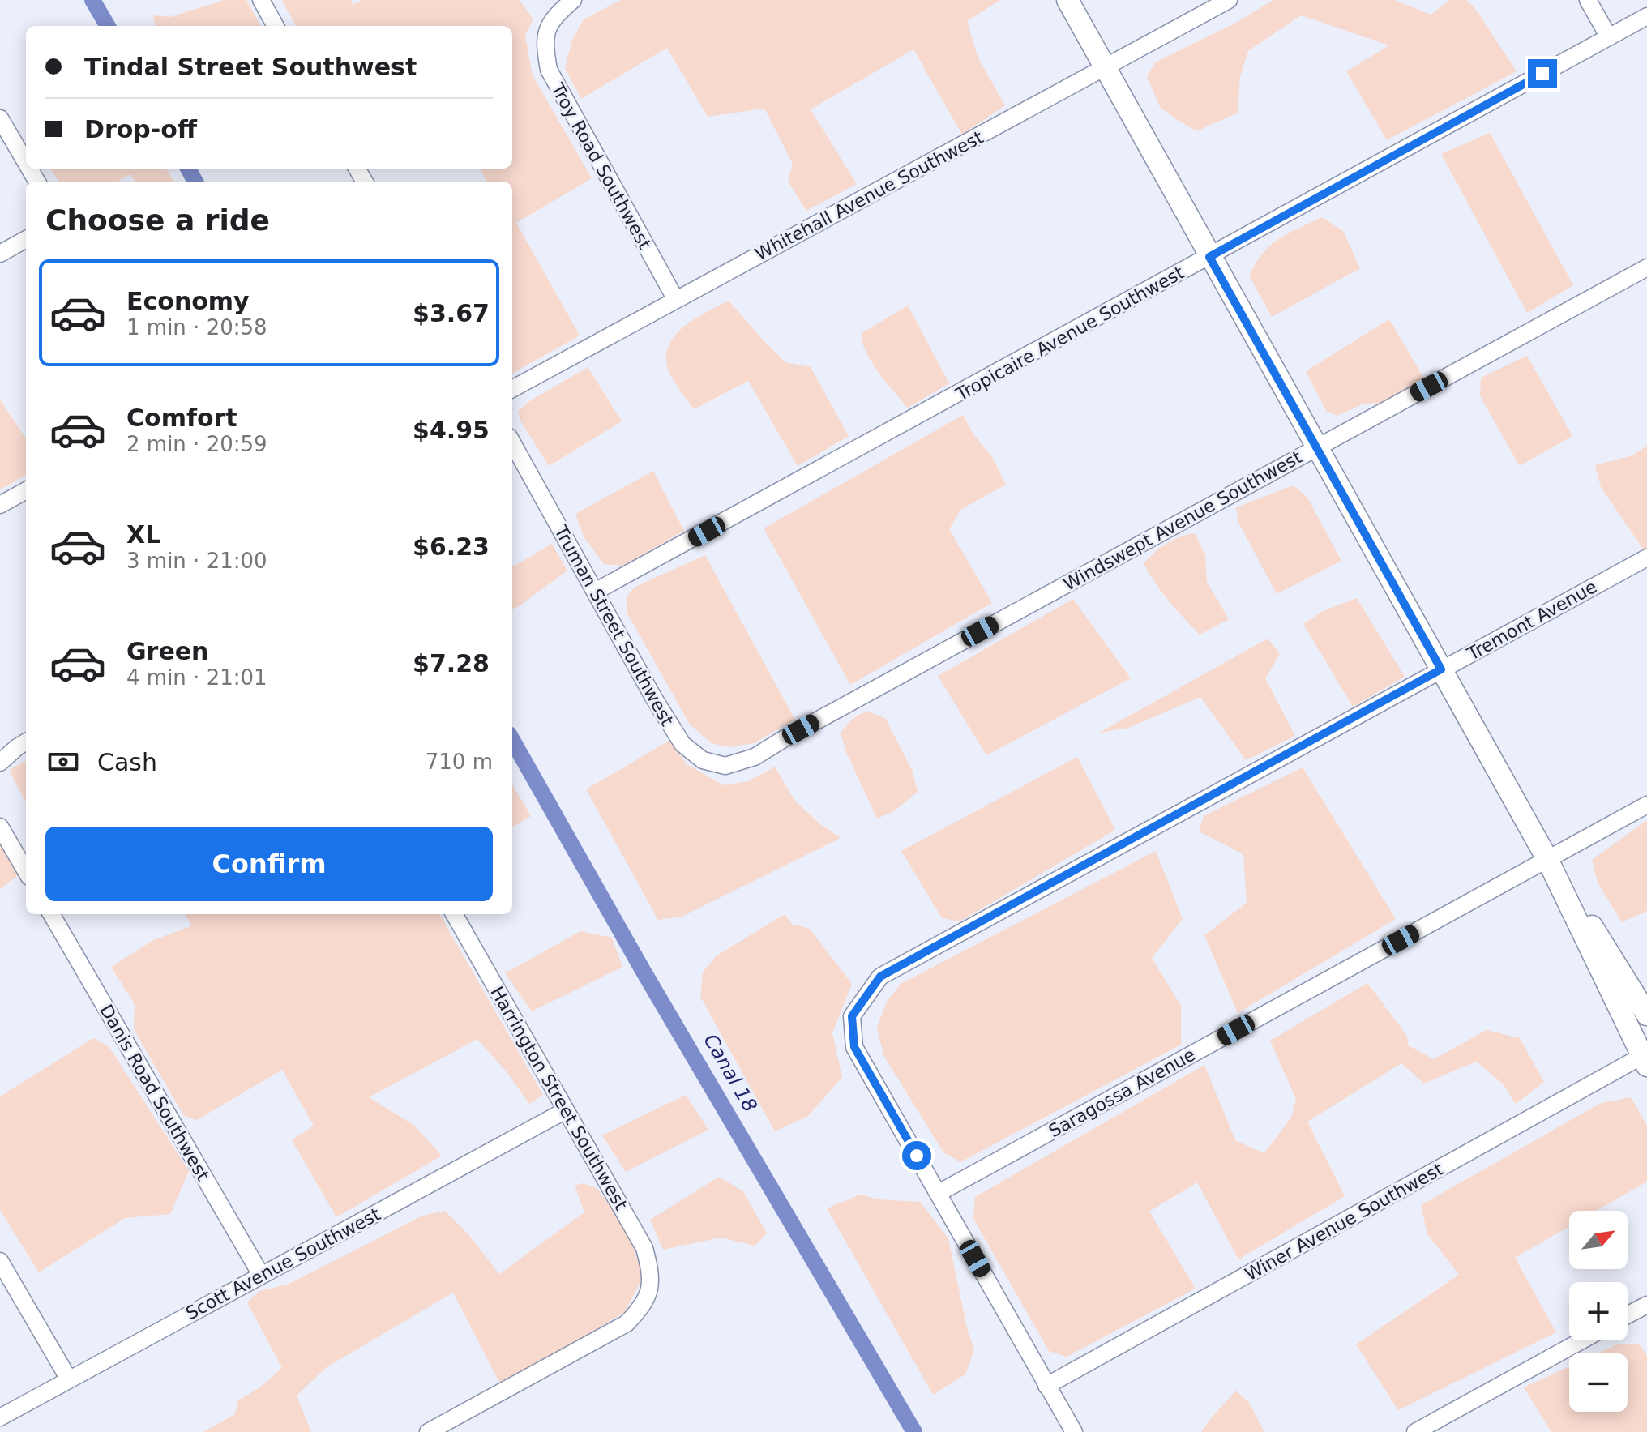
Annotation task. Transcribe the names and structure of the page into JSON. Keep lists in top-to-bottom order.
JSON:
{
  "streets": {
    "street": [
      "Troy Road Southwest",
      "Whitehall Avenue Southwest",
      "Tropicaire Avenue Southwest",
      "Windswept Avenue Southwest",
      "Tremont Avenue",
      "Truman Street Southwest",
      "Danis Road Southwest",
      "Saragossa Avenue",
      "Harrington Street Southwest",
      "Winer Avenue Southwest",
      "Scott Avenue Southwest"
    ]
  },
  "crossings": [
    ["Troy Road Southwest", "Whitehall Avenue Southwest"],
    ["Tropicaire Avenue Southwest", "Truman Street Southwest"],
    ["Windswept Avenue Southwest", "Truman Street Southwest"],
    ["Tremont Avenue", "Saragossa Avenue"],
    ["Danis Road Southwest", "Scott Avenue Southwest"],
    ["Harrington Street Southwest", "Scott Avenue Southwest"]
  ],
  "water": ["Canal 18"],
  "north": "top right",
  "page": {
    "banner": ["Tindal Street Southwest", "Drop-off"],
    "heading": "Choose a ride",
    "list": [
      {
        "name": "Economy",
        "note": "1 min · 20:58",
        "value": "$3.67"
      },
      {
        "name": "Comfort",
        "note": "2 min · 20:59",
        "value": "$4.95"
      },
      {
        "name": "XL",
        "note": "3 min · 21:00",
        "value": "$6.23"
      },
      {
        "name": "Green",
        "note": "4 min · 21:01",
        "value": "$7.28"
      }
    ],
    "pay": ["Cash", "710 m"],
    "buttons": "Confirm",
    "map_buttons": ["+", "−"]
  }
}
